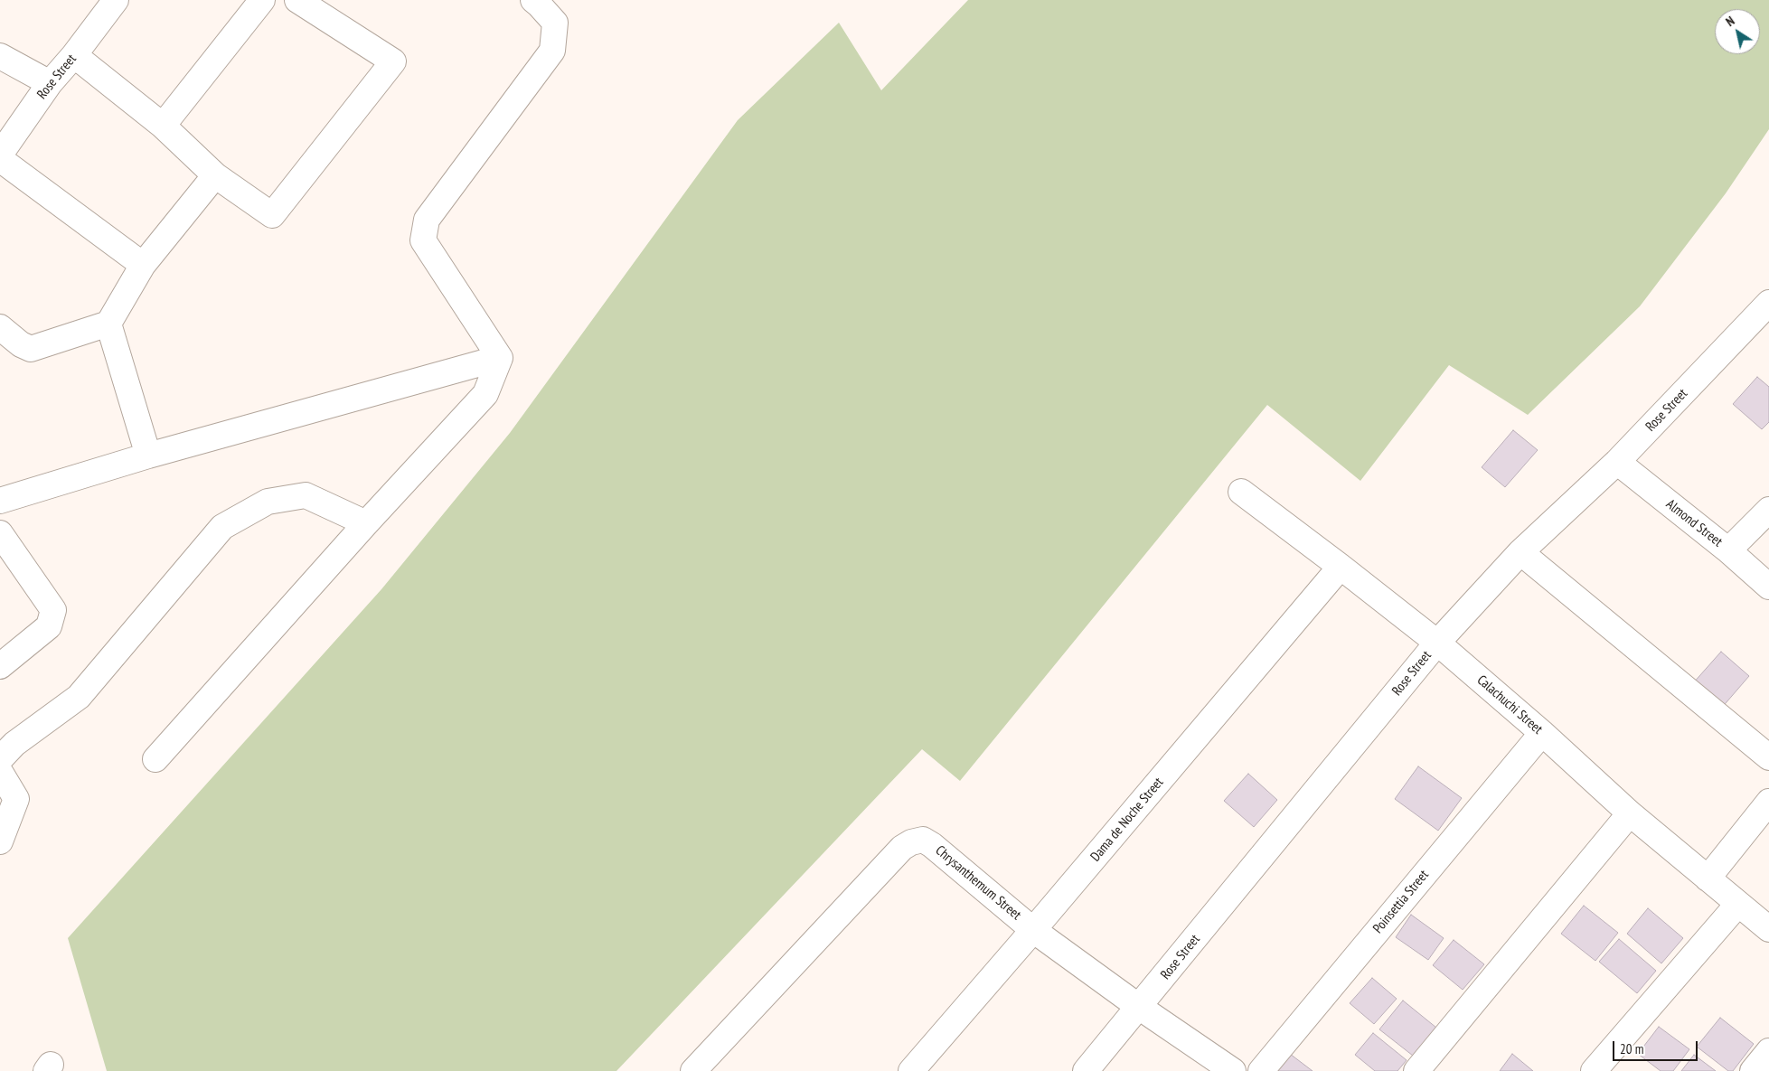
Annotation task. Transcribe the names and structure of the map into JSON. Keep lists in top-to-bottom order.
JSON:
{
  "streets": {
    "street": [
      "Rose Street",
      "Almond Street",
      "Calachuchi Street",
      "Dama de Noche Street",
      "Chrysanthemum Street",
      "Poinsettia Street"
    ]
  },
  "crossings": [
    ["Rose Street", "Almond Street"],
    ["Rose Street", "Calachuchi Street"],
    ["Rose Street", "Chrysanthemum Street"],
    ["Calachuchi Street", "Dama de Noche Street"],
    ["Calachuchi Street", "Poinsettia Street"],
    ["Dama de Noche Street", "Chrysanthemum Street"]
  ],
  "scale_bar": "20 m",
  "north": "top left"
}
